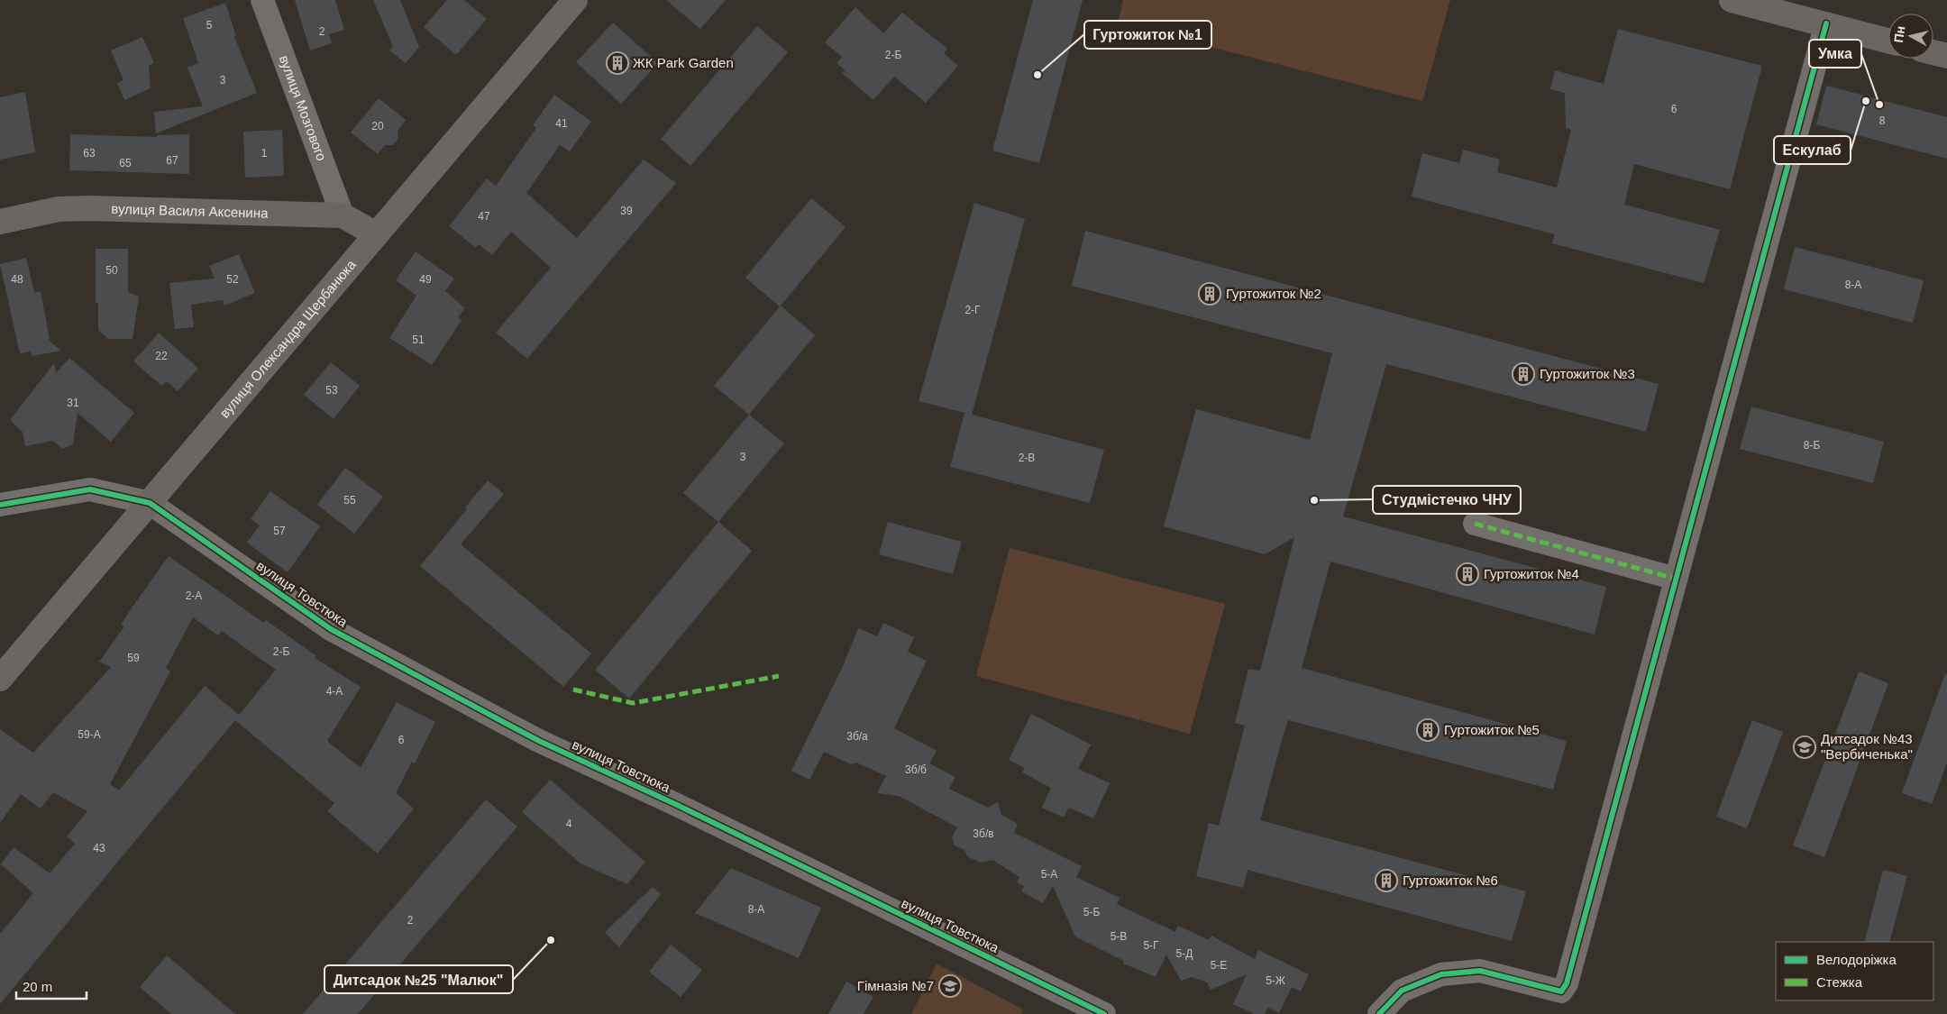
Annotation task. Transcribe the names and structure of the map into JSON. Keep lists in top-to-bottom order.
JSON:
{
  "streets": {
    "street": [
      "вулиця Мозгового",
      "вулиця Василя Аксенина",
      "вулиця Олександра Щербанюка",
      "вулиця Товстюка"
    ]
  },
  "crossings": [
    ["вулиця Мозгового", "вулиця Василя Аксенина"],
    ["вулиця Олександра Щербанюка", "вулиця Товстюка"]
  ],
  "places": {
    "building": [
      "ЖК Park Garden",
      "Гуртожиток №2",
      "Гуртожиток №3",
      "Гуртожиток №4",
      "Гуртожиток №5",
      "Гуртожиток №6"
    ],
    "other": [
      "Гуртожиток №1",
      "Ескулаб",
      "Умка",
      "Студмістечко ЧНУ",
      "Дитсадок №25 \"Малюк\""
    ],
    "school or university": ["Дитсадок №43 \"Вербиченька\"", "Гімназія №7"]
  },
  "house_numbers": [
    "5",
    "2",
    "2-Б",
    "3",
    "6",
    "8",
    "41",
    "20",
    "63",
    "1",
    "67",
    "65",
    "39",
    "47",
    "50",
    "48",
    "52",
    "49",
    "8-А",
    "2-Г",
    "51",
    "22",
    "53",
    "31",
    "8-Б",
    "3",
    "2-В",
    "55",
    "57",
    "2-А",
    "2-Б",
    "59",
    "4-А",
    "59-А",
    "3б/а",
    "6",
    "3б/б",
    "4",
    "3б/в",
    "43",
    "5-А",
    "8-А",
    "5-Б",
    "2",
    "5-В",
    "5-Г",
    "5-Д",
    "5-Е",
    "5-Ж"
  ],
  "legend": ["Велодоріжка", "Стежка"],
  "scale_bar": "20 m",
  "north": "left"
}
